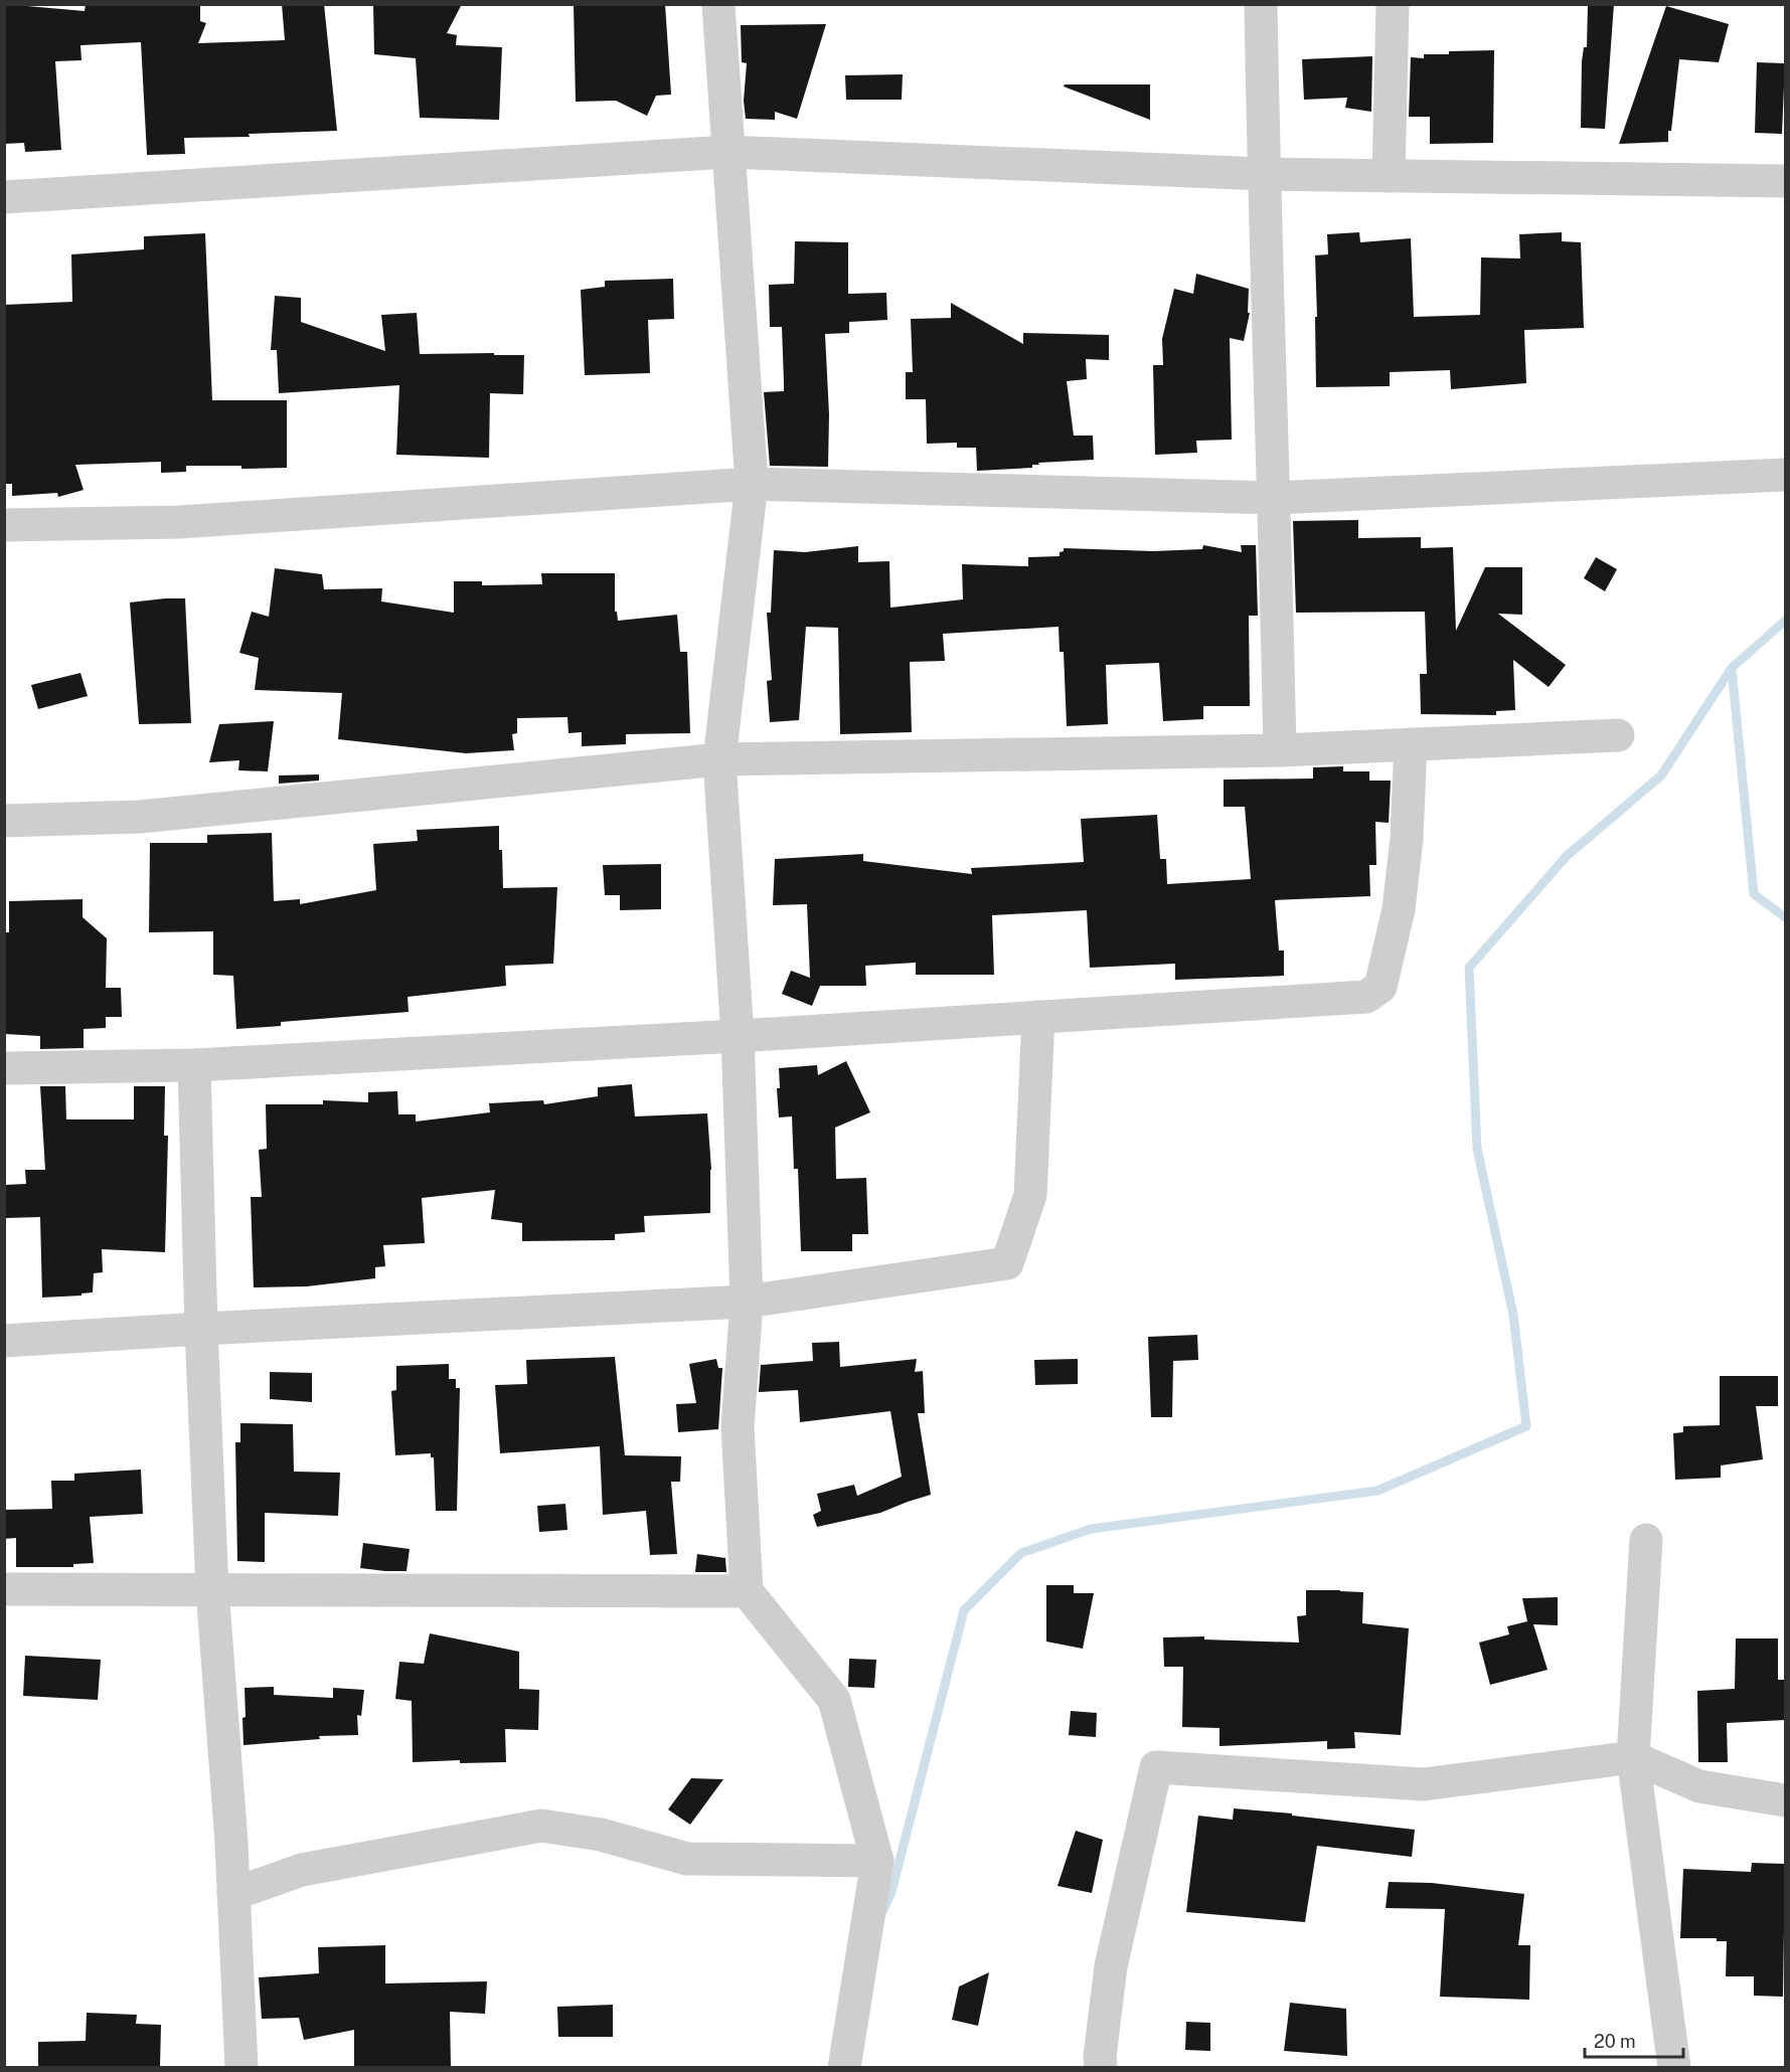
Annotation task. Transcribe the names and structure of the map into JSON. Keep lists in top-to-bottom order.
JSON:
{
  "scale_bar": "20 m"
}
